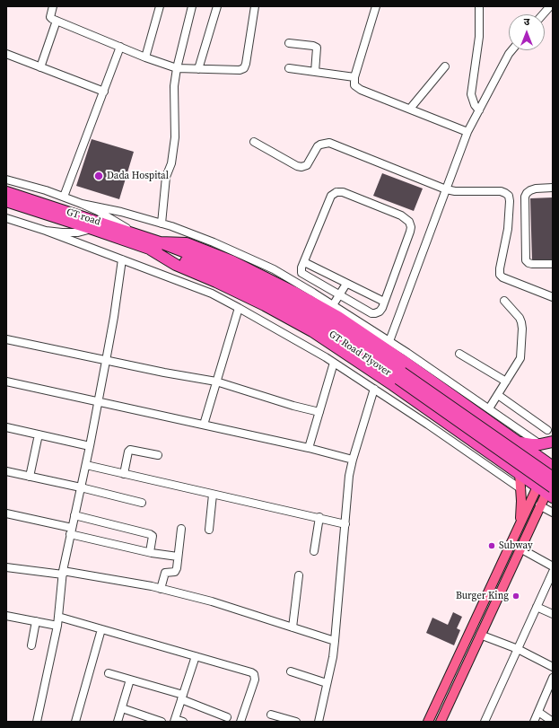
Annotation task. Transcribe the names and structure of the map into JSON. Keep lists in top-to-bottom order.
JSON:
{
  "streets": {
    "highway": ["GT road", "GT Road Flyover"]
  },
  "crossings": [
    ["GT road", "GT Road Flyover"]
  ],
  "places": ["Dada Hospital", "Subway", "Burger King"],
  "north": "top"
}
